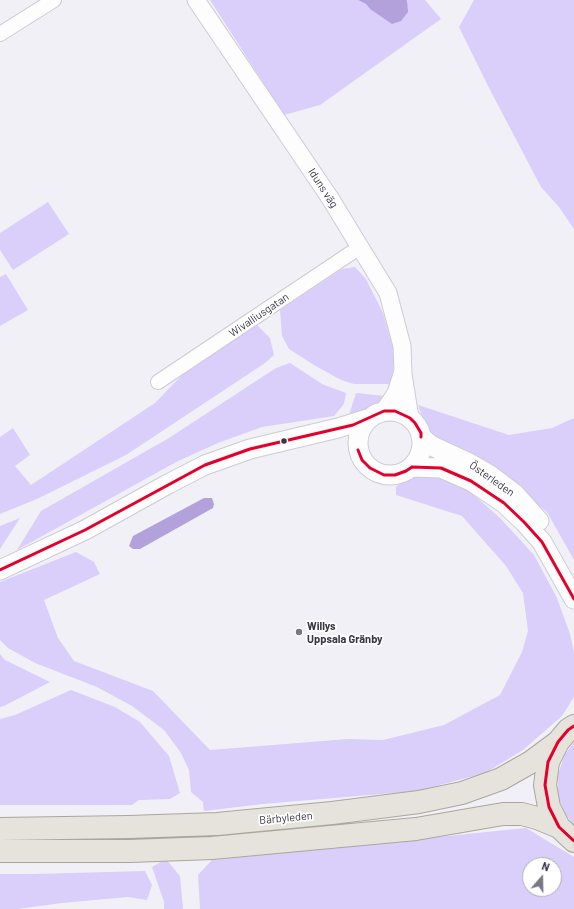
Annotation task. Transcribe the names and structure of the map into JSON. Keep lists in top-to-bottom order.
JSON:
{
  "streets": {
    "main road": ["Österleden", "Bärbyleden"],
    "street": ["Iduns väg", "Wivalliusgatan"]
  },
  "crossings": [
    ["Iduns väg", "Wivalliusgatan"],
    ["Iduns väg", "Österleden"]
  ],
  "places": ["Willys Uppsala Gränby"],
  "north": "top"
}
